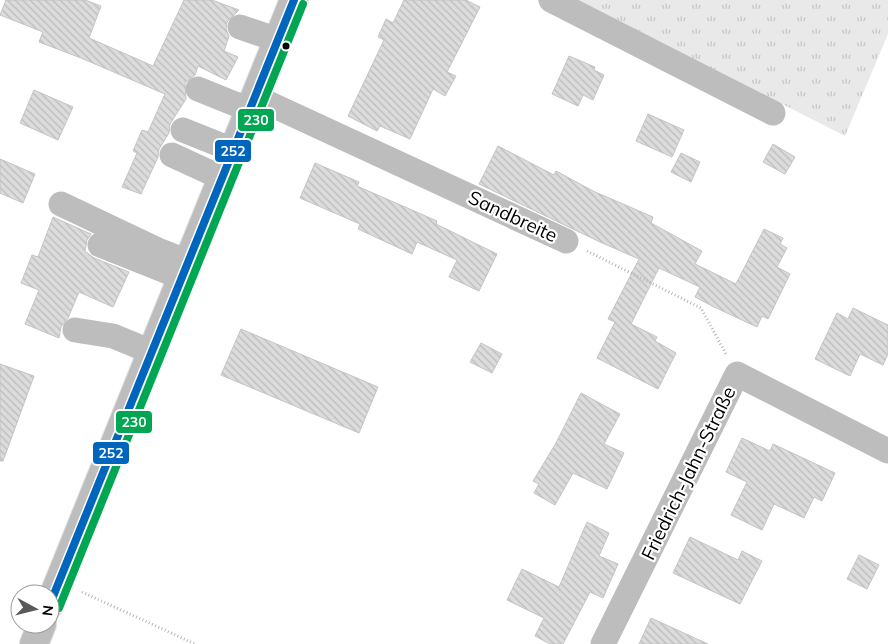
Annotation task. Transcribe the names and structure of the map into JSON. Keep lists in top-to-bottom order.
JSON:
{
  "streets": {
    "street": ["Sandbreite", "Friedrich-Jahn-Straße"]
  },
  "crossings": [
    ["Sandbreite", "Friedrich-Jahn-Straße"]
  ],
  "lines": ["transit line 252", "transit line 230"],
  "north": "right"
}
